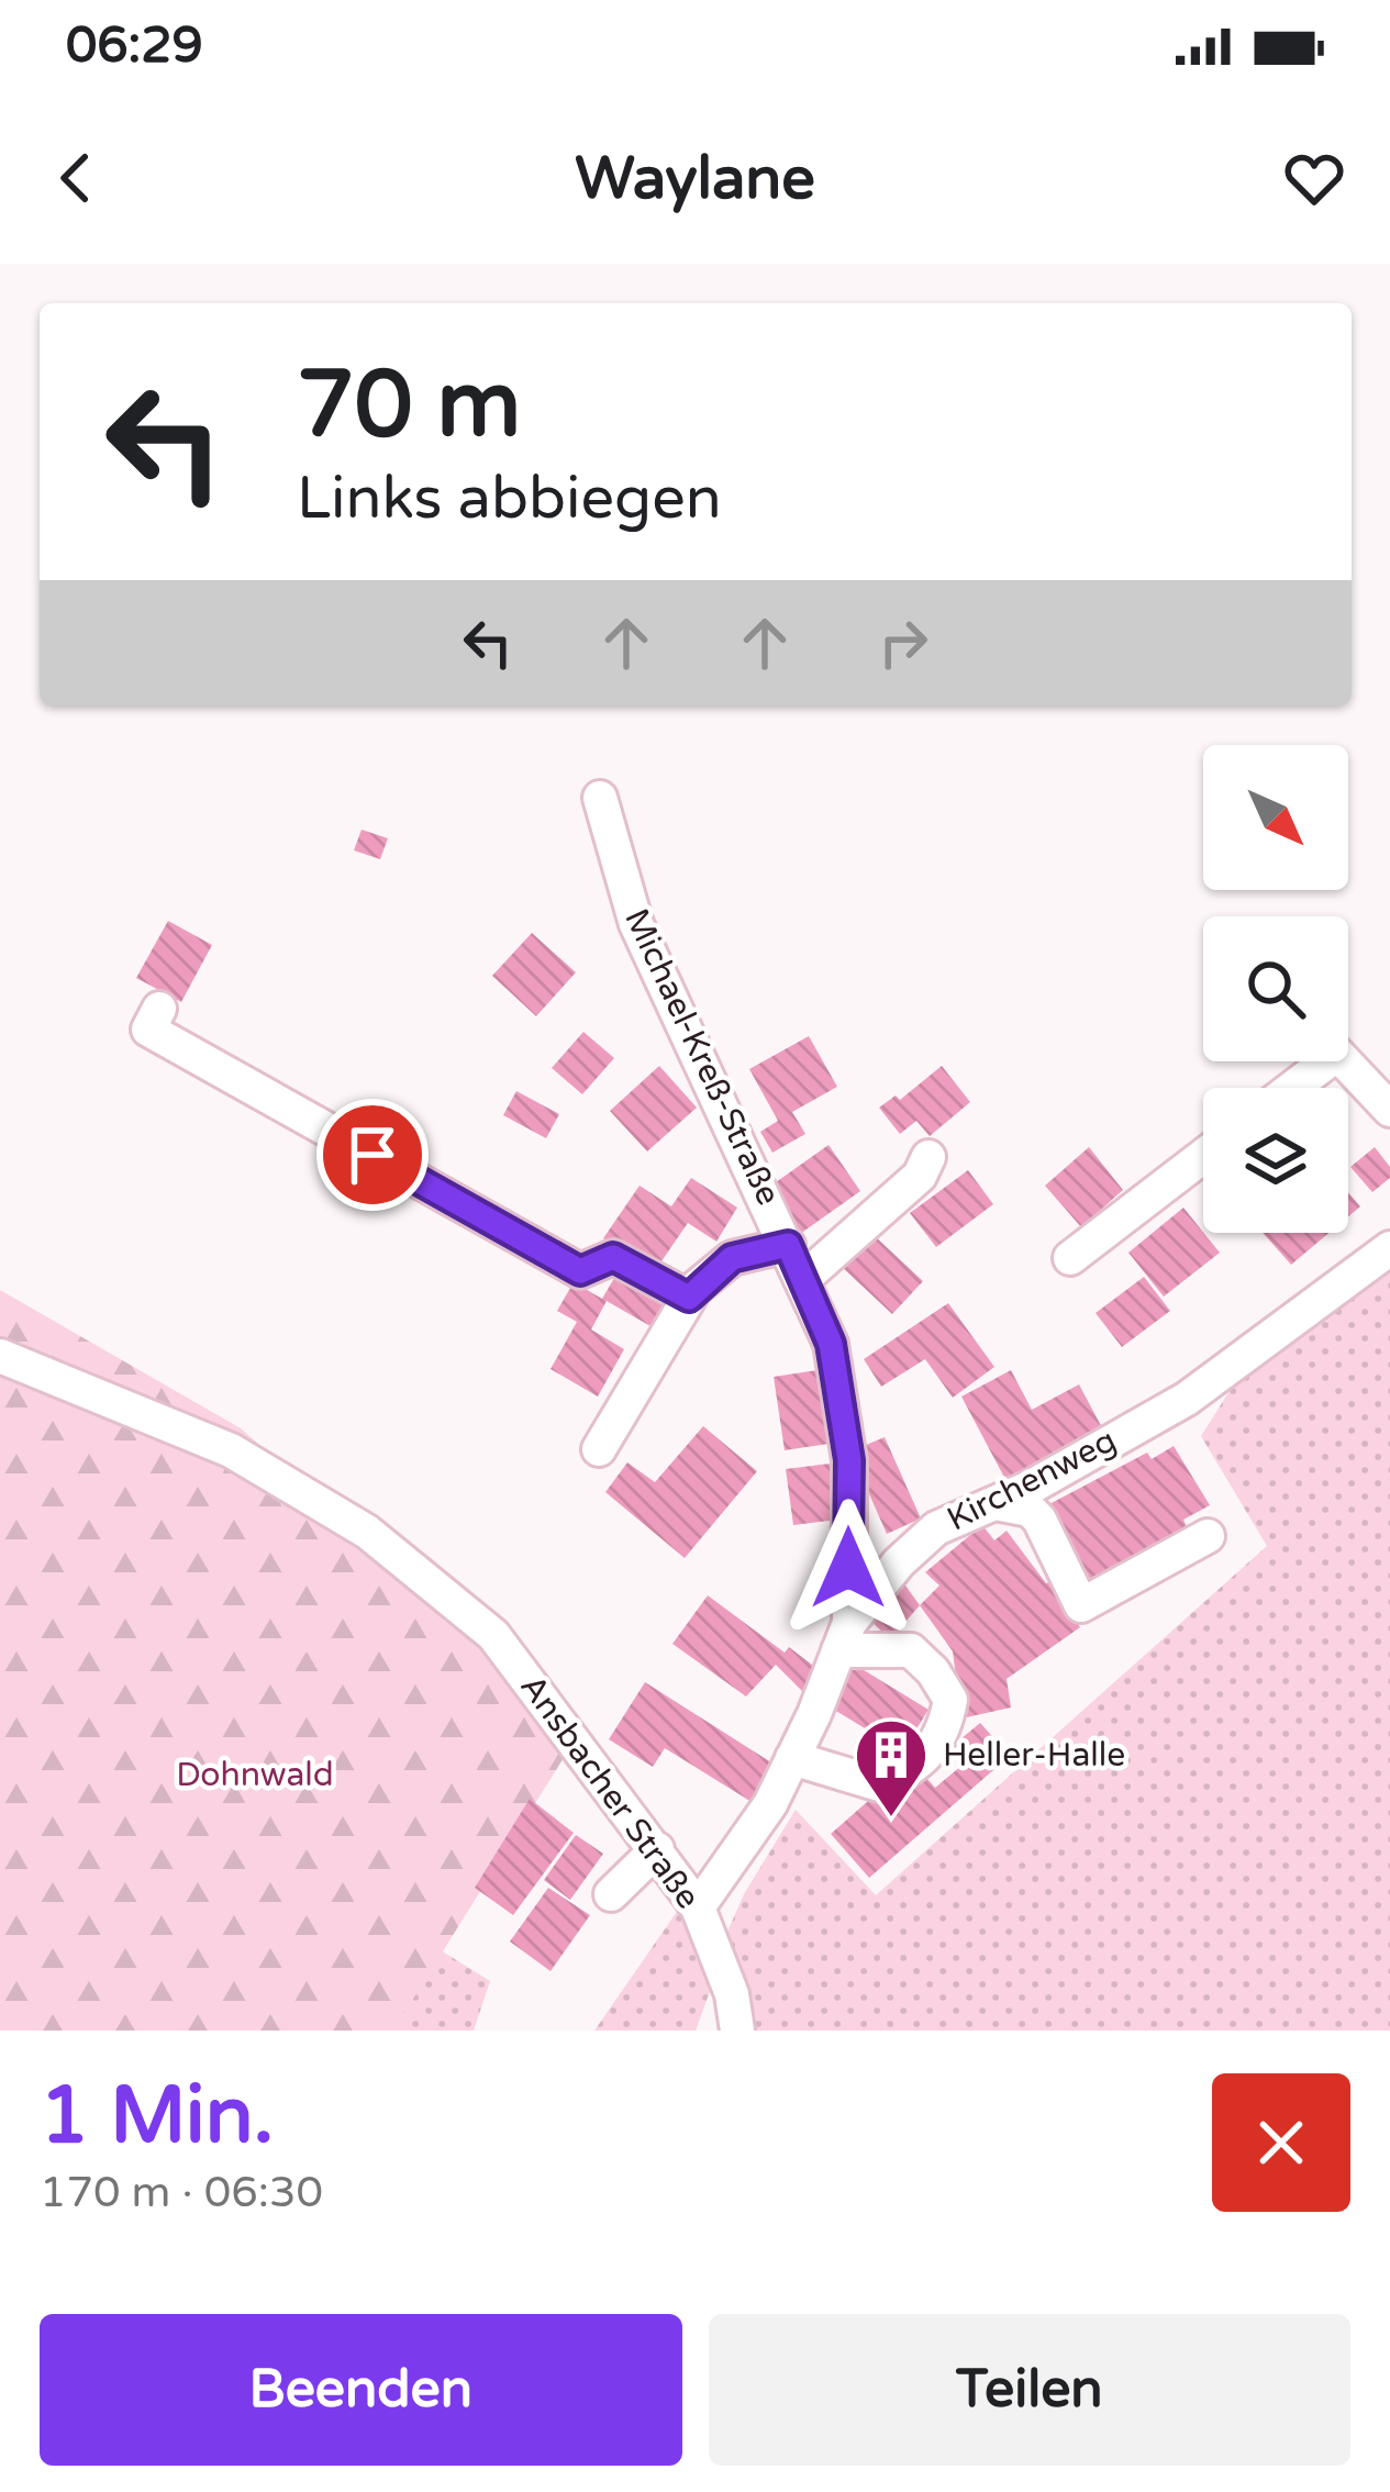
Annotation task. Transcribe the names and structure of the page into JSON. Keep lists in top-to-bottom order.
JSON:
{
  "streets": {
    "street": ["Michael-Kreß-Straße", "Kirchenweg", "Ansbacher Straße"]
  },
  "crossings": [
    ["Michael-Kreß-Straße", "Kirchenweg"],
    ["Kirchenweg", "Ansbacher Straße"]
  ],
  "parks": ["Dohnwald"],
  "places": {
    "building": ["Heller-Halle"]
  },
  "north": "bottom right",
  "page": {
    "status": "06:29",
    "header": "Waylane",
    "turn": ["70 m", "Links abbiegen"],
    "heading": ["1 Min.", "170 m · 06:30"],
    "buttons": ["Beenden", "Teilen"]
  }
}
